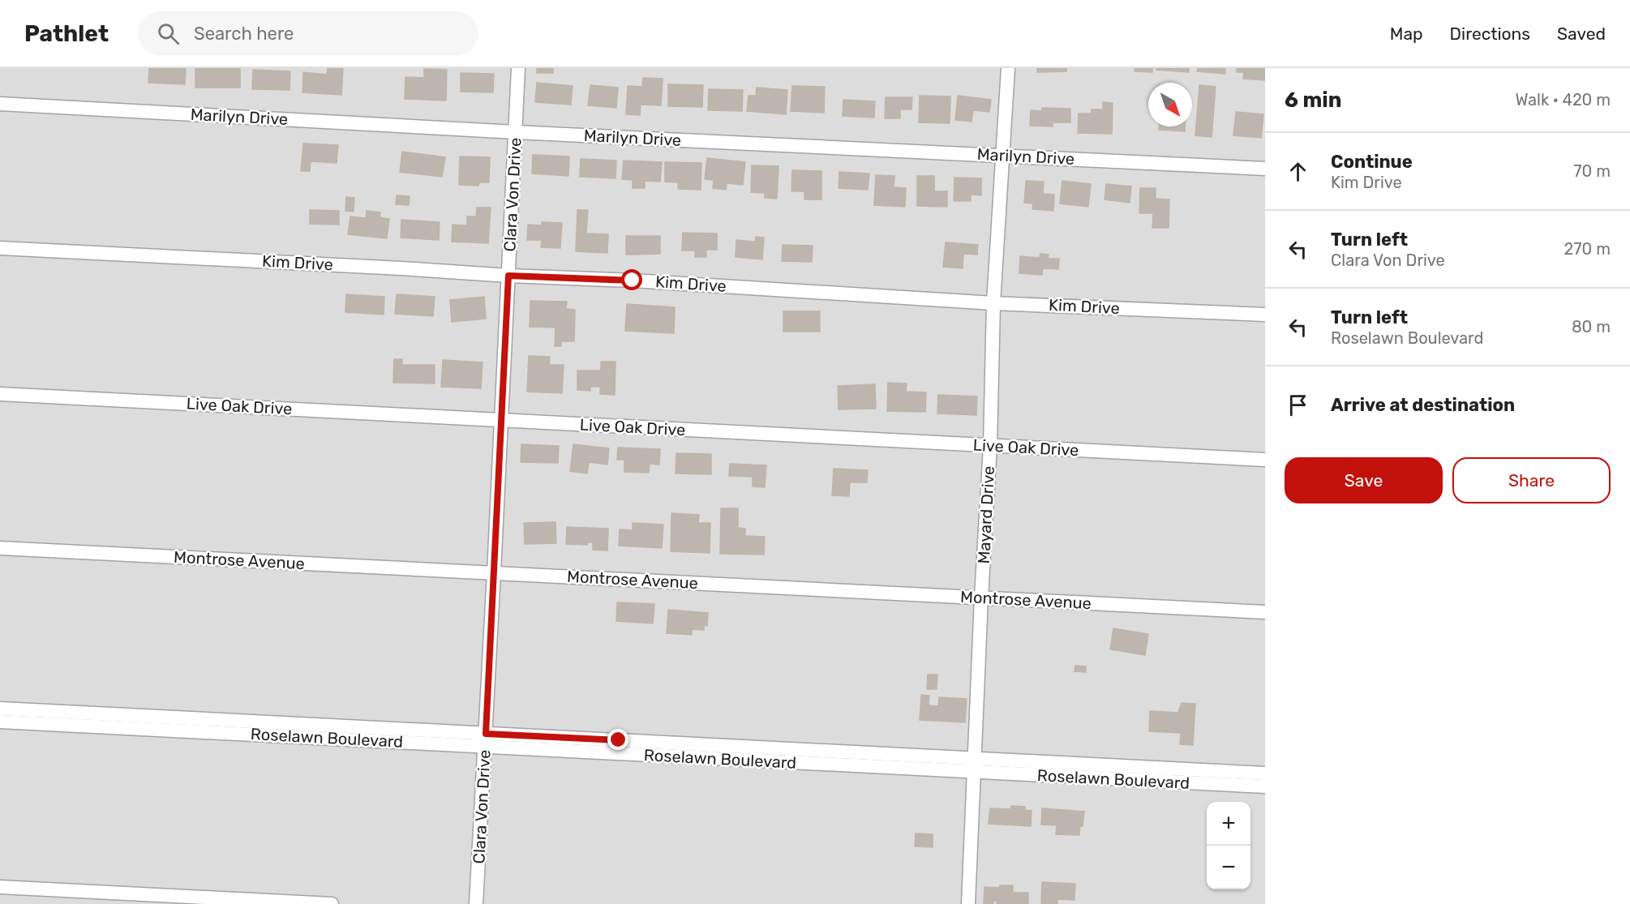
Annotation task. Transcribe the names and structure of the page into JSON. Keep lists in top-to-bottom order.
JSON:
{
  "streets": {
    "street": [
      "Marilyn Drive",
      "Clara Von Drive",
      "Kim Drive",
      "Live Oak Drive",
      "Mayard Drive",
      "Montrose Avenue",
      "Roselawn Boulevard"
    ]
  },
  "crossings": [
    ["Marilyn Drive", "Clara Von Drive"],
    ["Marilyn Drive", "Mayard Drive"],
    ["Clara Von Drive", "Kim Drive"],
    ["Clara Von Drive", "Live Oak Drive"],
    ["Clara Von Drive", "Montrose Avenue"],
    ["Clara Von Drive", "Roselawn Boulevard"],
    ["Kim Drive", "Mayard Drive"],
    ["Live Oak Drive", "Mayard Drive"],
    ["Mayard Drive", "Montrose Avenue"],
    ["Mayard Drive", "Roselawn Boulevard"]
  ],
  "north": "bottom right",
  "page": {
    "header": "Pathlet",
    "search": "Search here",
    "nav": ["Map", "Directions", "Saved"],
    "heading": ["6 min", "Walk · 420 m"],
    "list": [
      ["Continue", "Kim Drive", "70 m"],
      ["Turn left", "Clara Von Drive", "270 m"],
      ["Turn left", "Roselawn Boulevard", "80 m"],
      "Arrive at destination"
    ],
    "buttons": ["Save", "Share"],
    "map_buttons": ["+", "−"]
  }
}
